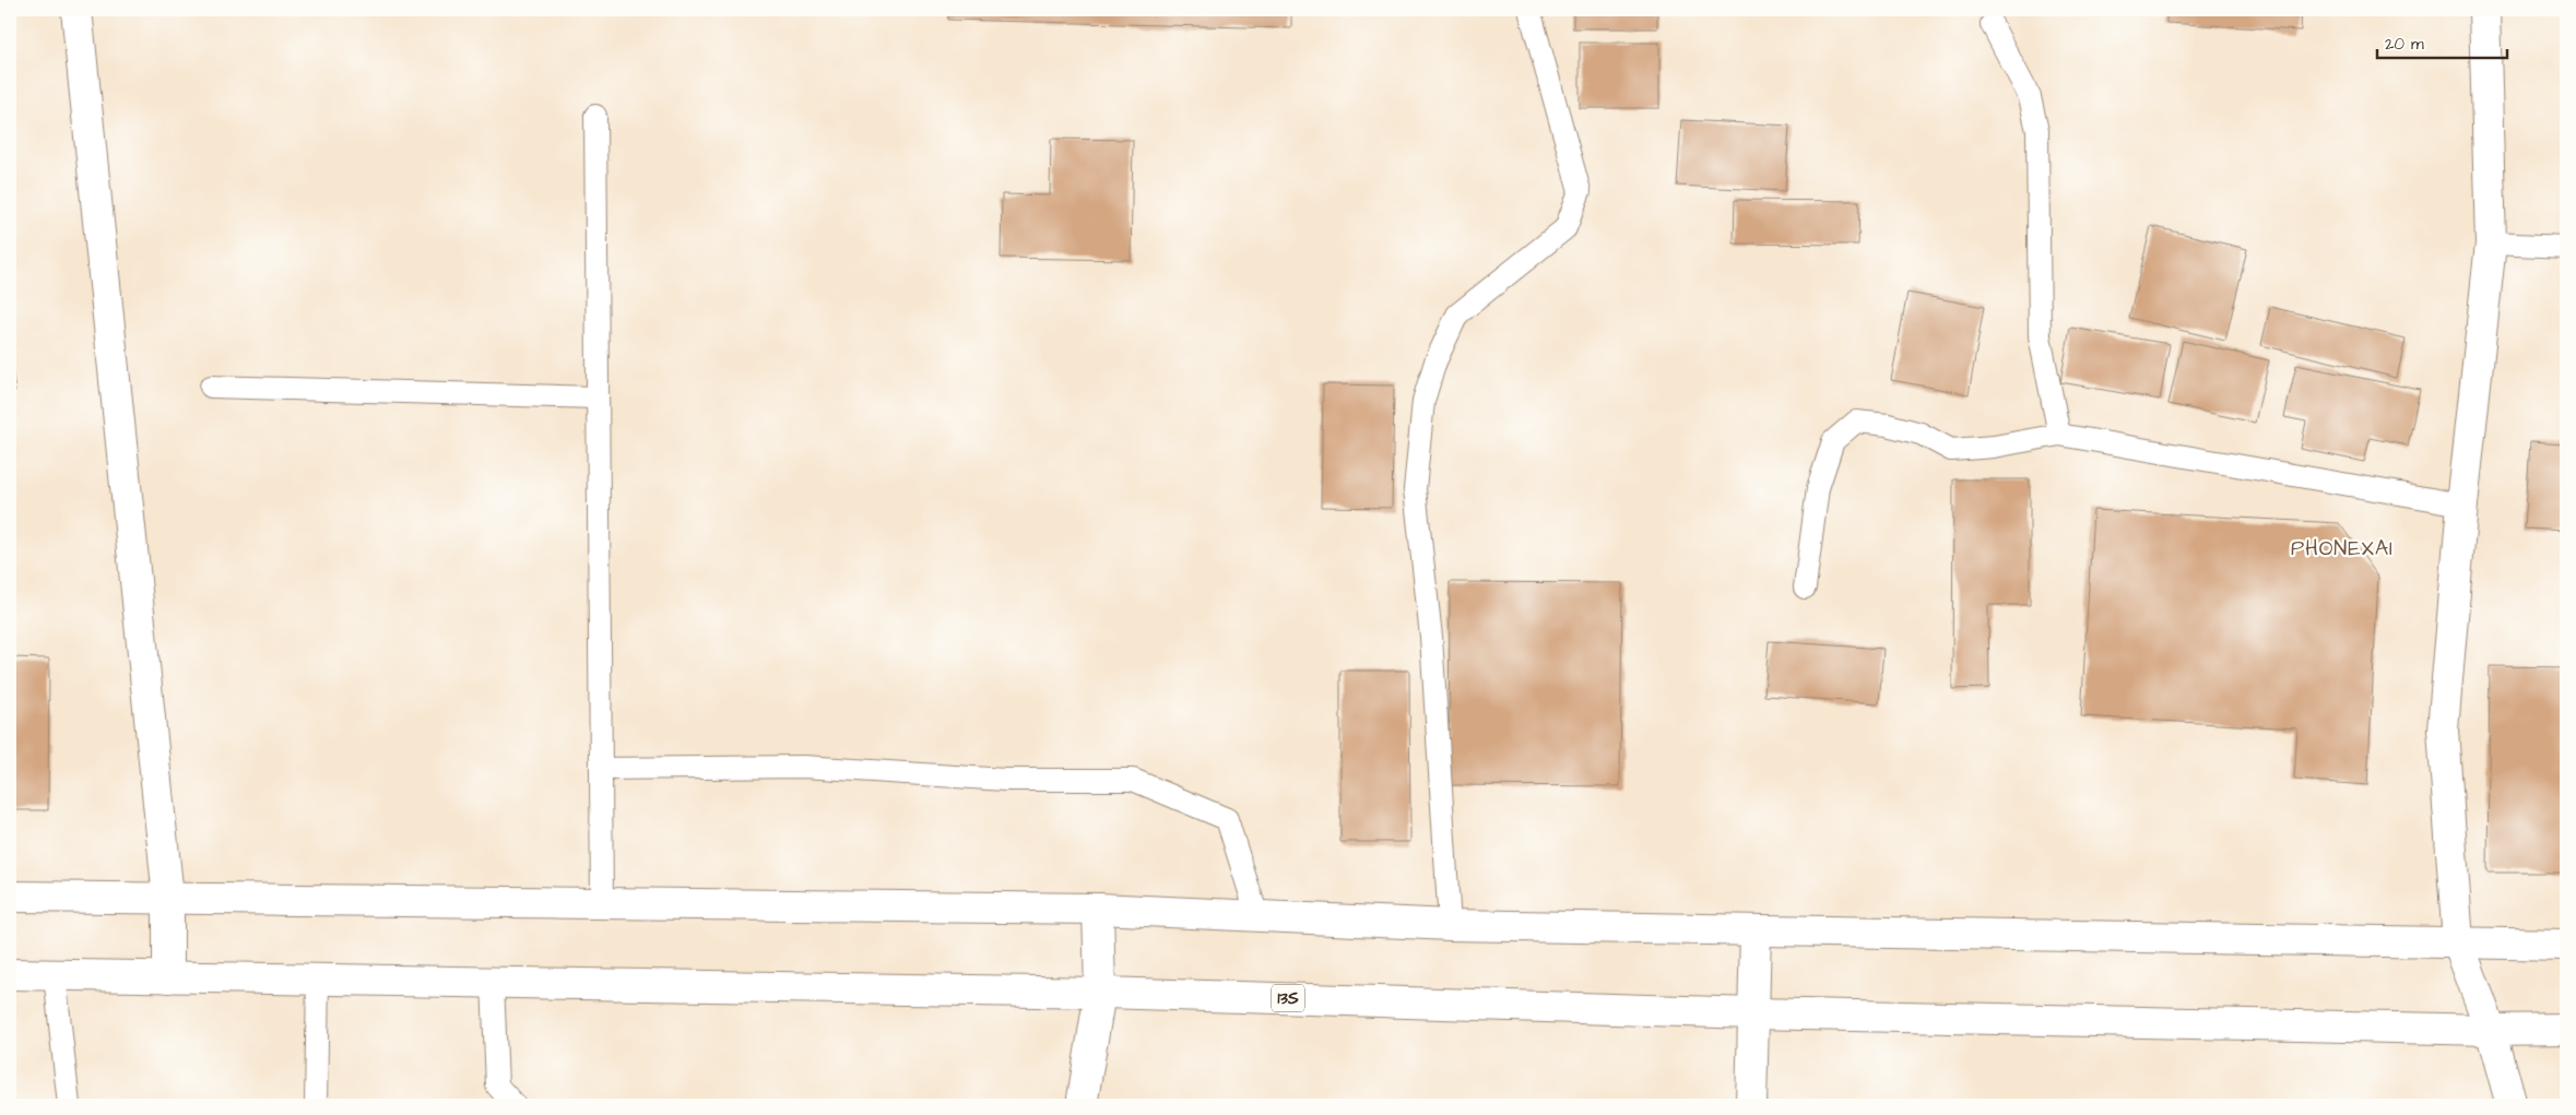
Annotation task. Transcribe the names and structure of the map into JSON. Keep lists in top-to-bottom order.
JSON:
{
  "streets": {
    "main road": ["13S"]
  },
  "districts": ["PHONEXAI"],
  "scale_bar": "20 m"
}
